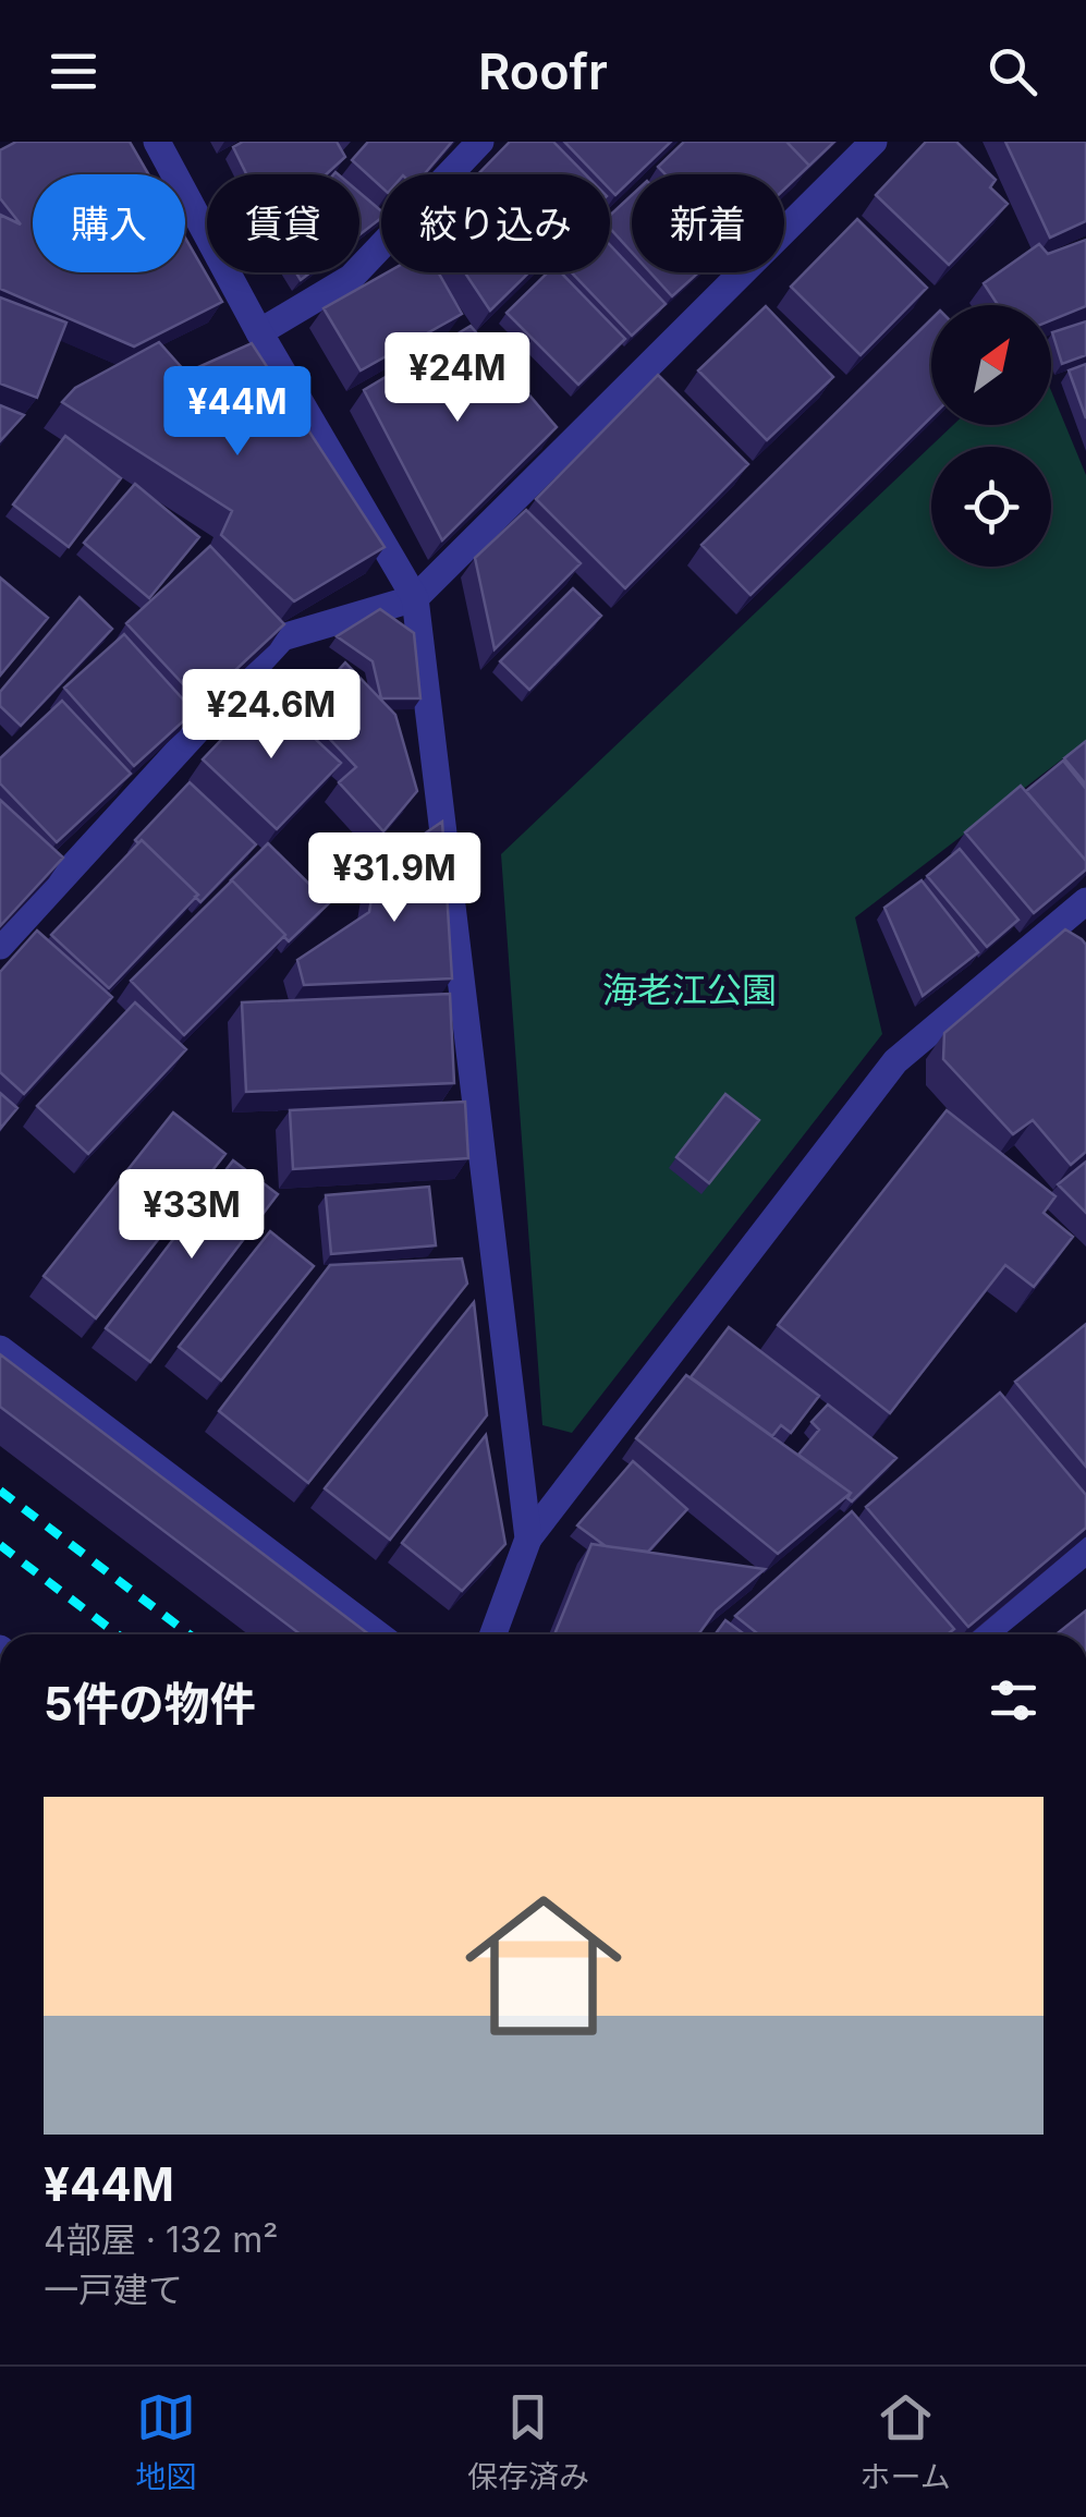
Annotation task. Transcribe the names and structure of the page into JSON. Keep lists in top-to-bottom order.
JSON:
{
  "parks": ["海老江公園"],
  "north": "top right",
  "page": {
    "header": "Roofr",
    "chip": [
      "購入",
      "賃貸",
      "絞り込み",
      "新着"
    ],
    "price": [
      "¥24M",
      "¥44M",
      "¥24.6M",
      "¥31.9M",
      "¥33M"
    ],
    "heading": "5件の物件",
    "list": [
      {
        "name": "¥44M",
        "note": "4部屋 · 132 m² · 一戸建て"
      }
    ],
    "tabs": ["地図", "保存済み", "ホーム"]
  }
}
